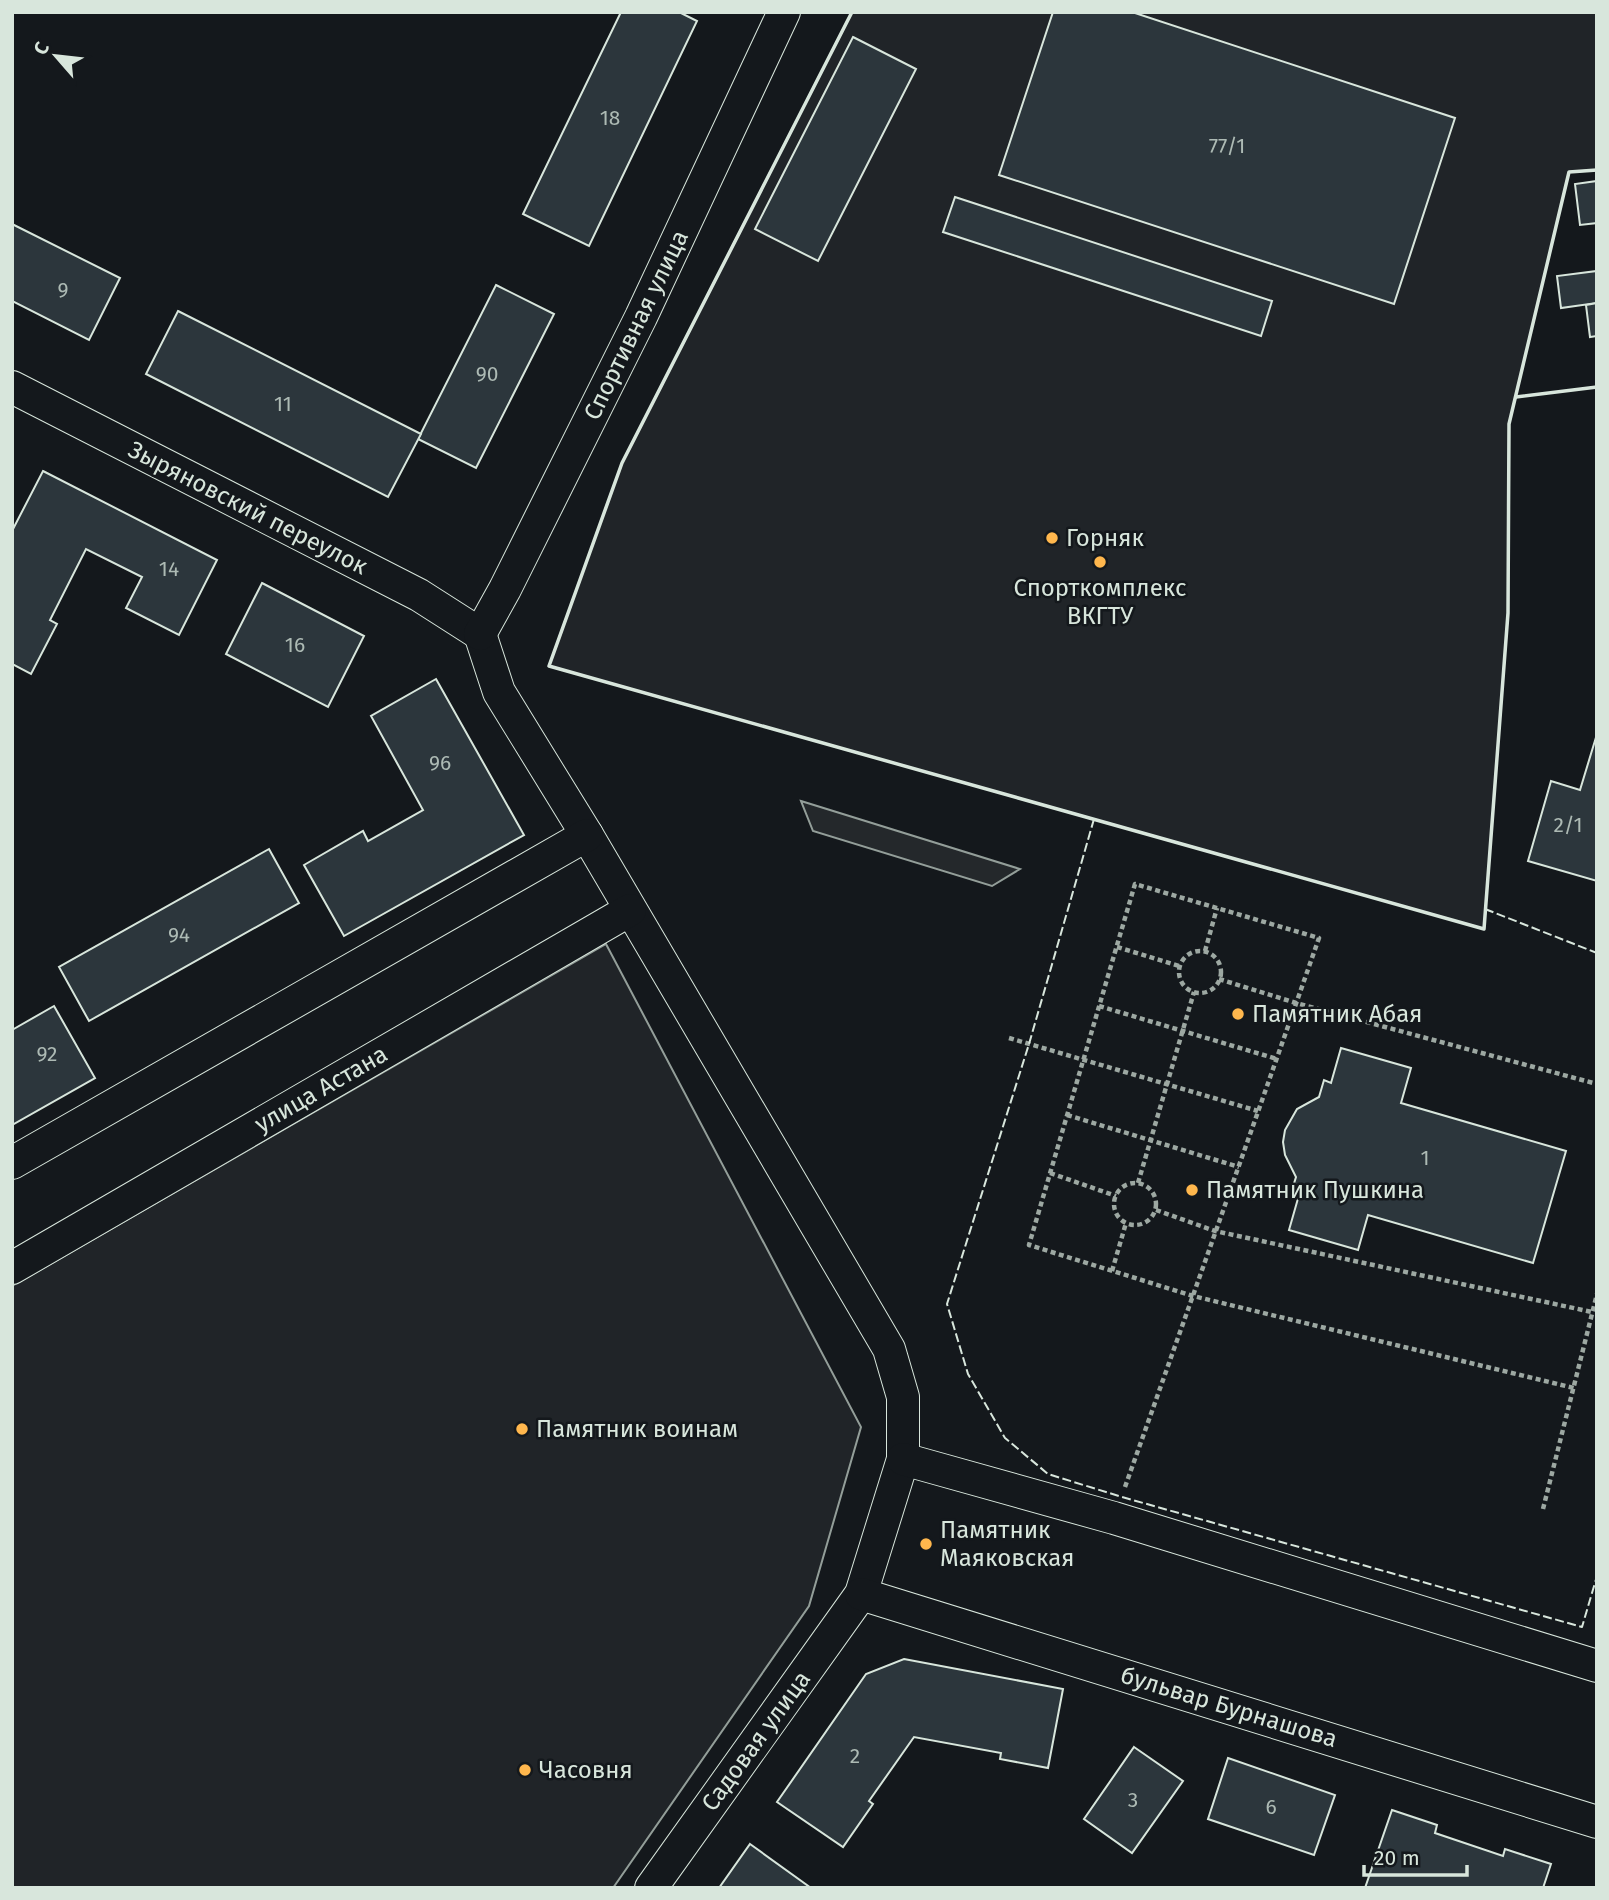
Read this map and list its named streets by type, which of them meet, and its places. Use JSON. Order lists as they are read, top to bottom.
{
  "streets": {
    "street": [
      "Спортивная улица",
      "Зыряновский переулок",
      "улица Астана",
      "бульвар Бурнашова",
      "Садовая улица"
    ]
  },
  "crossings": [
    ["Спортивная улица", "Зыряновский переулок"],
    ["Спортивная улица", "Садовая улица"],
    ["Зыряновский переулок", "Садовая улица"],
    ["улица Астана", "Садовая улица"],
    ["бульвар Бурнашова", "Садовая улица"]
  ],
  "places": [
    "Горняк",
    "Спорткомплекс ВКГТУ",
    "Памятник Абая",
    "Памятник Пушкина",
    "Памятник воинам",
    "Памятник Маяковская",
    "Часовня"
  ],
  "house_numbers": [
    "18",
    "77/1",
    "9",
    "90",
    "11",
    "14",
    "16",
    "96",
    "2/1",
    "94",
    "92",
    "1",
    "2",
    "3",
    "6"
  ],
  "scale_bar": "20 m",
  "north": "top left"
}
